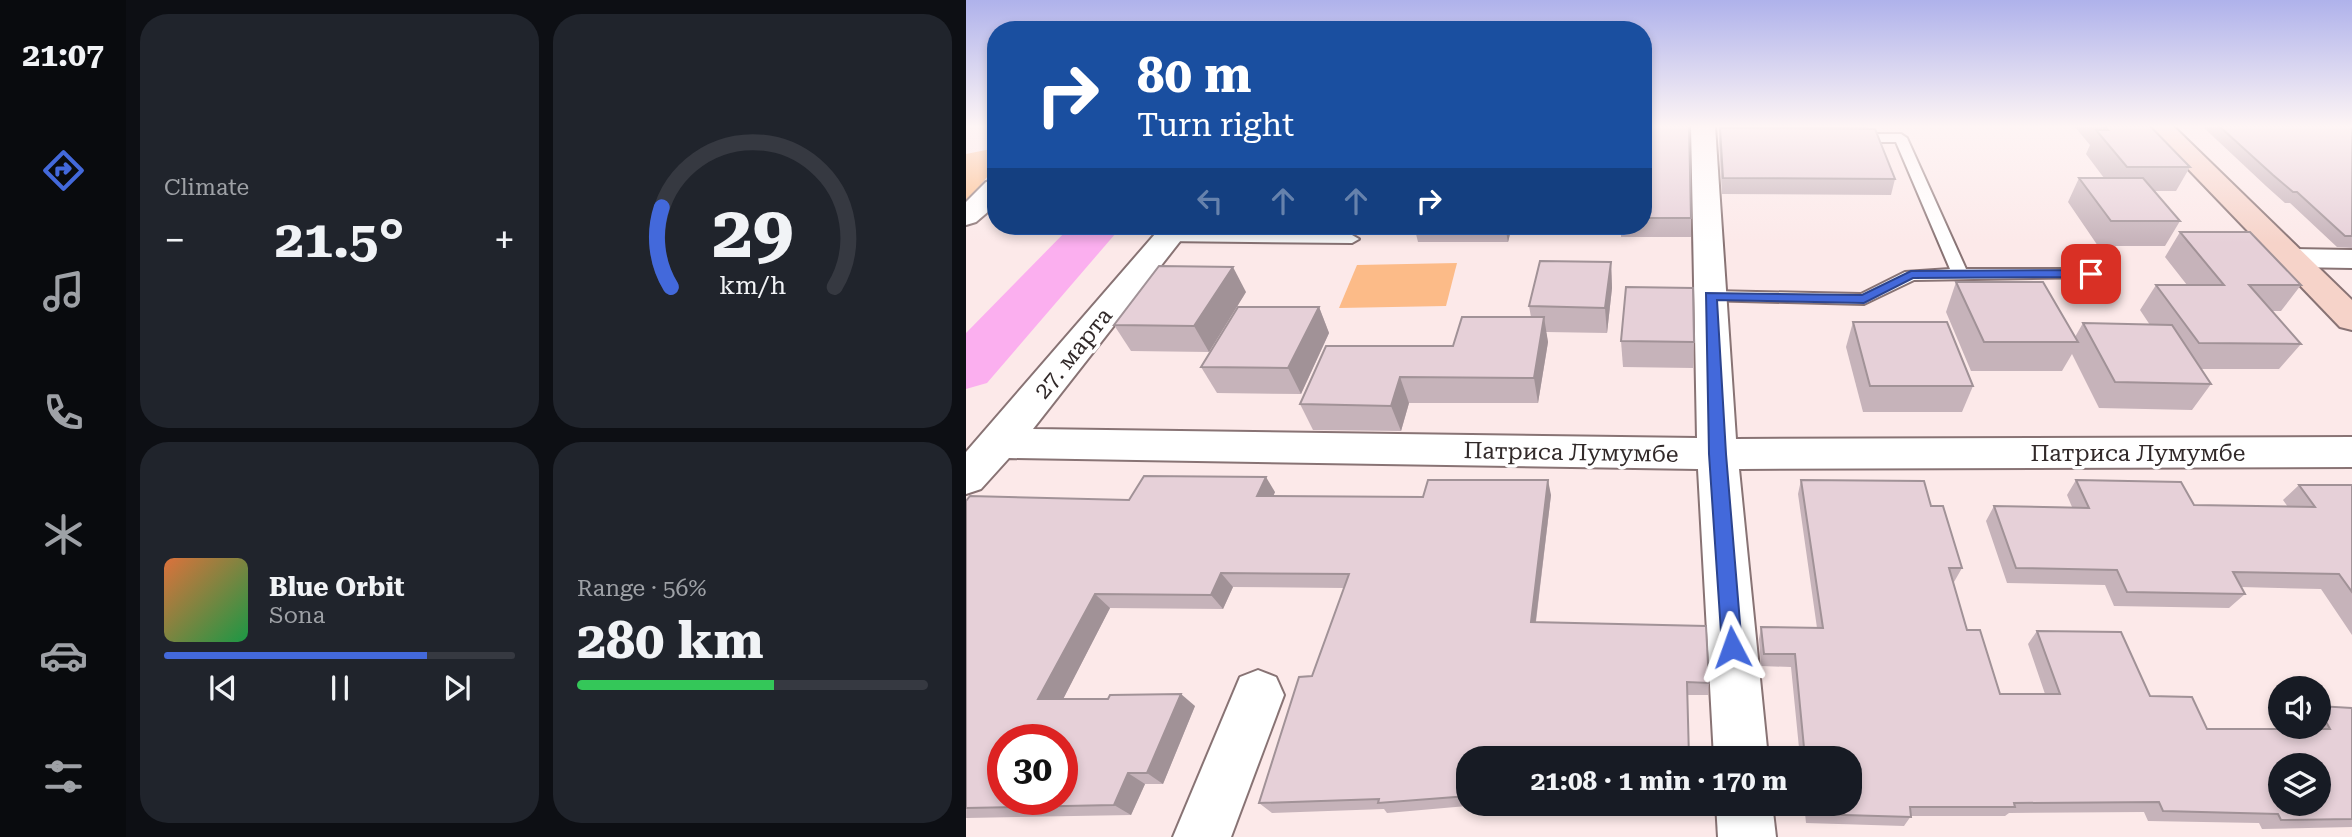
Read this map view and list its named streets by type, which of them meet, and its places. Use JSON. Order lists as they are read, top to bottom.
{
  "streets": {
    "street": ["27. марта", "Патриса Лумумбе"]
  },
  "crossings": [
    ["27. марта", "Патриса Лумумбе"]
  ],
  "page": {
    "tabs": "21:07",
    "tile": [
      "Climate",
      ["Range · 56%", "280 km"]
    ],
    "turn": ["80 m", "Turn right"],
    "heat": ["−", "21.5°", "+"],
    "song": ["Blue Orbit", "Sona"],
    "limit": "30",
    "trip": "21:08 · 1 min · 170 m",
    "gauge": ["29", "km/h"]
  }
}
